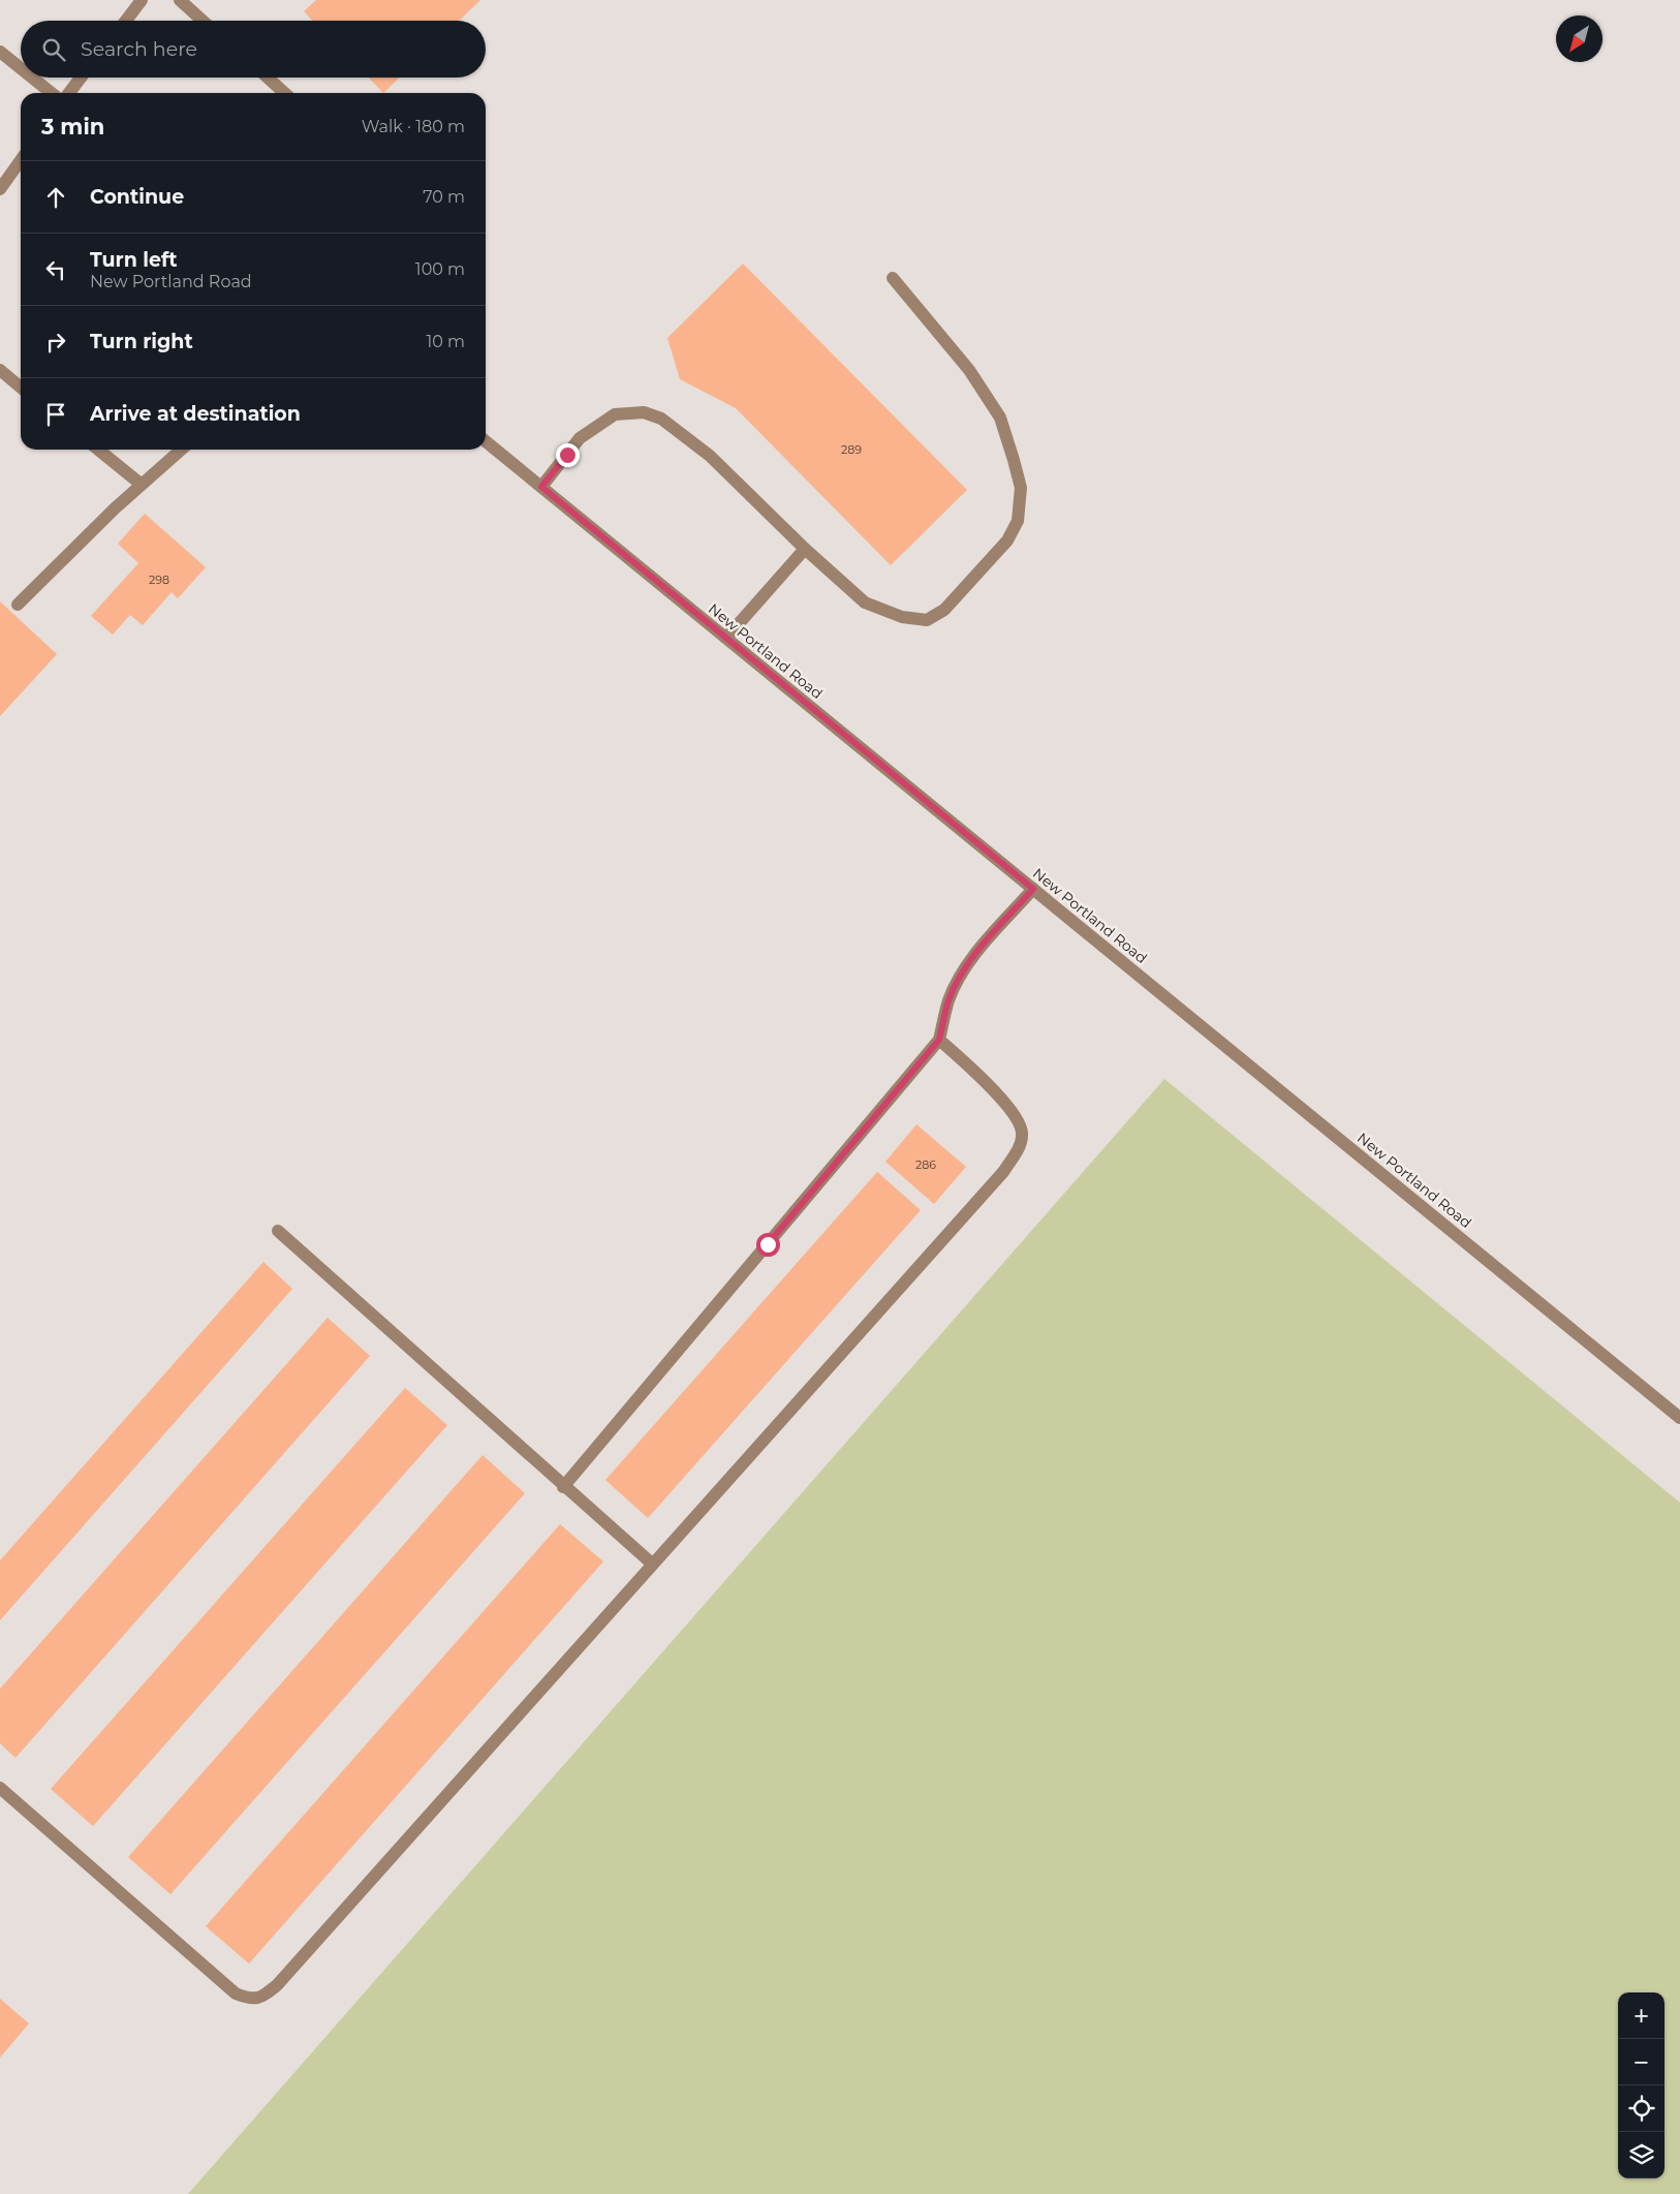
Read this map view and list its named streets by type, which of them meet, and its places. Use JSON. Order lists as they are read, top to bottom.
{
  "streets": {
    "street": ["New Portland Road"]
  },
  "house_numbers": ["289", "298", "286"],
  "north": "bottom left",
  "page": {
    "search": "Search here",
    "heading": ["3 min", "Walk · 180 m"],
    "list": [
      ["Continue", "70 m"],
      ["Turn left", "New Portland Road", "100 m"],
      ["Turn right", "10 m"],
      "Arrive at destination"
    ],
    "map_buttons": ["+", "−"]
  }
}
